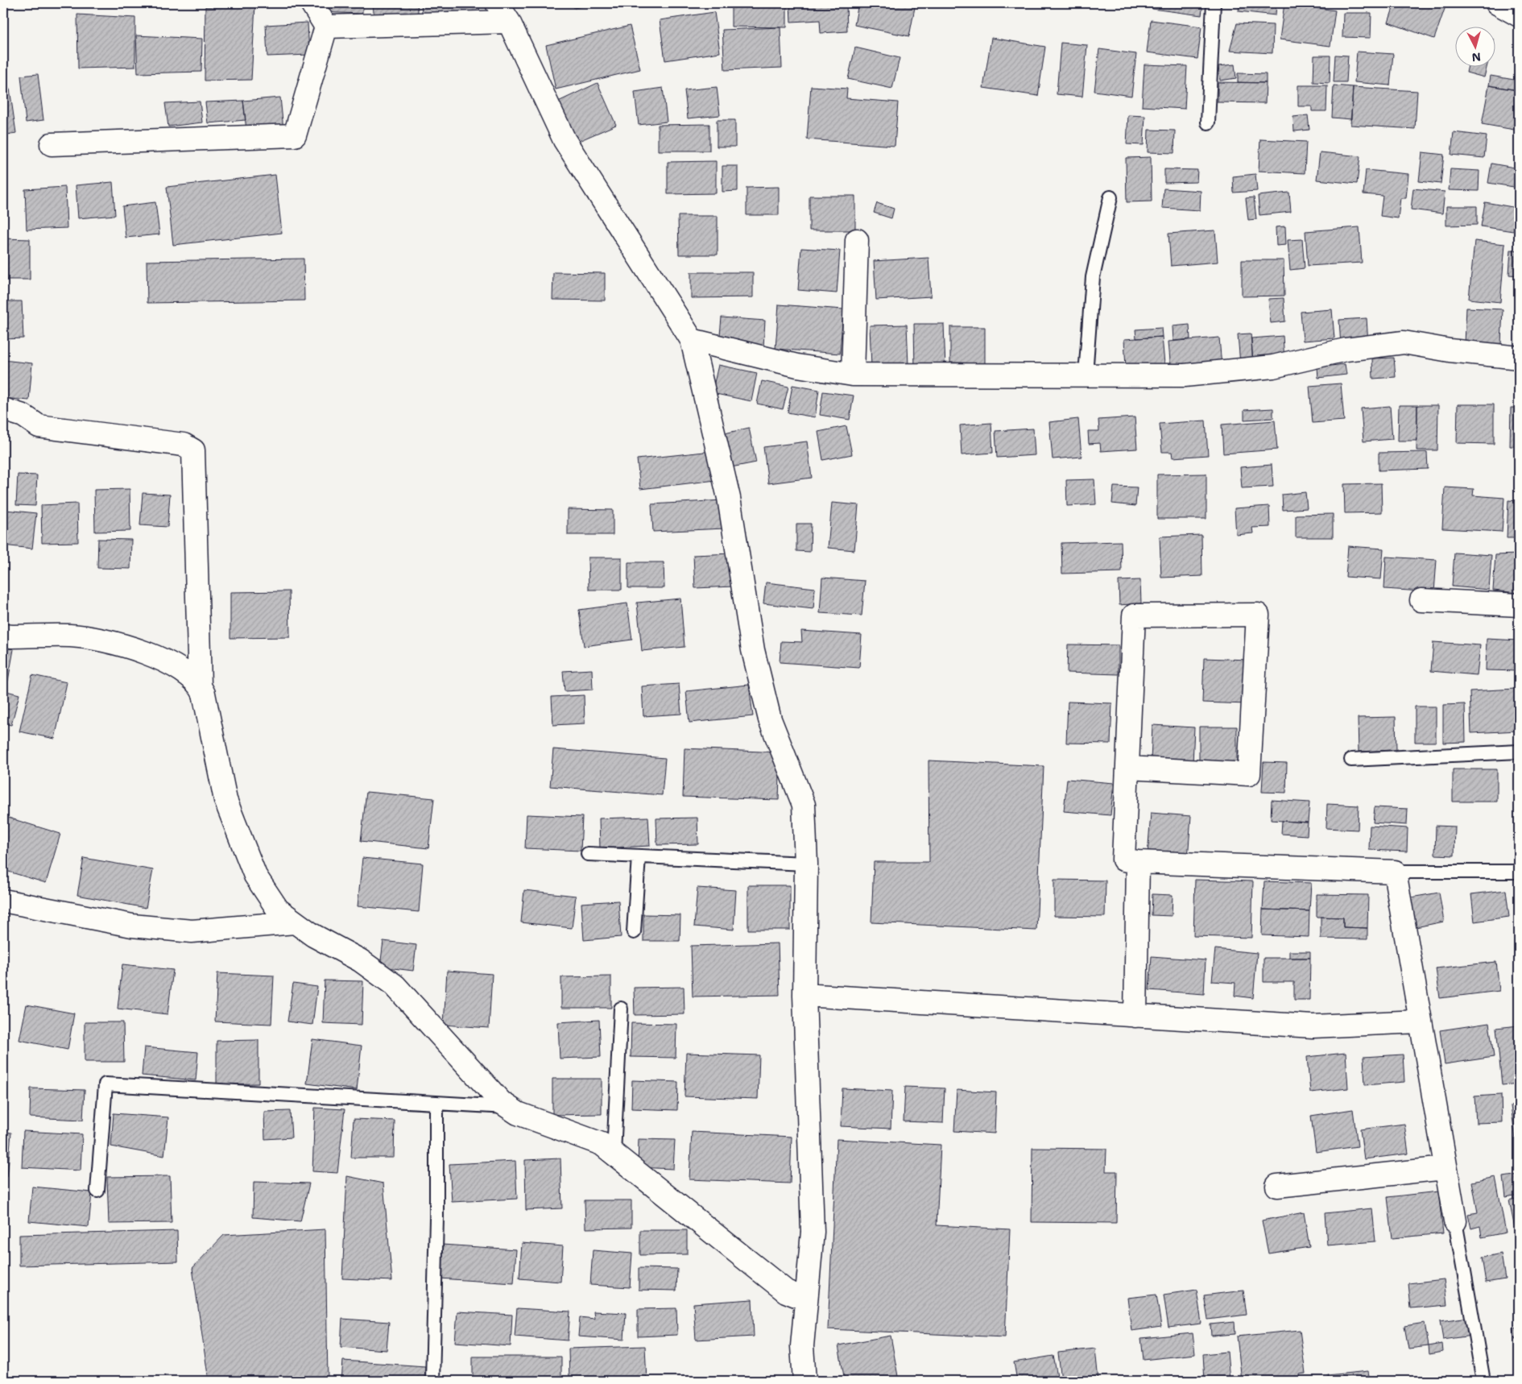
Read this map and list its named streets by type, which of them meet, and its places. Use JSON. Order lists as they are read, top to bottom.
{
  "north": "bottom"
}
